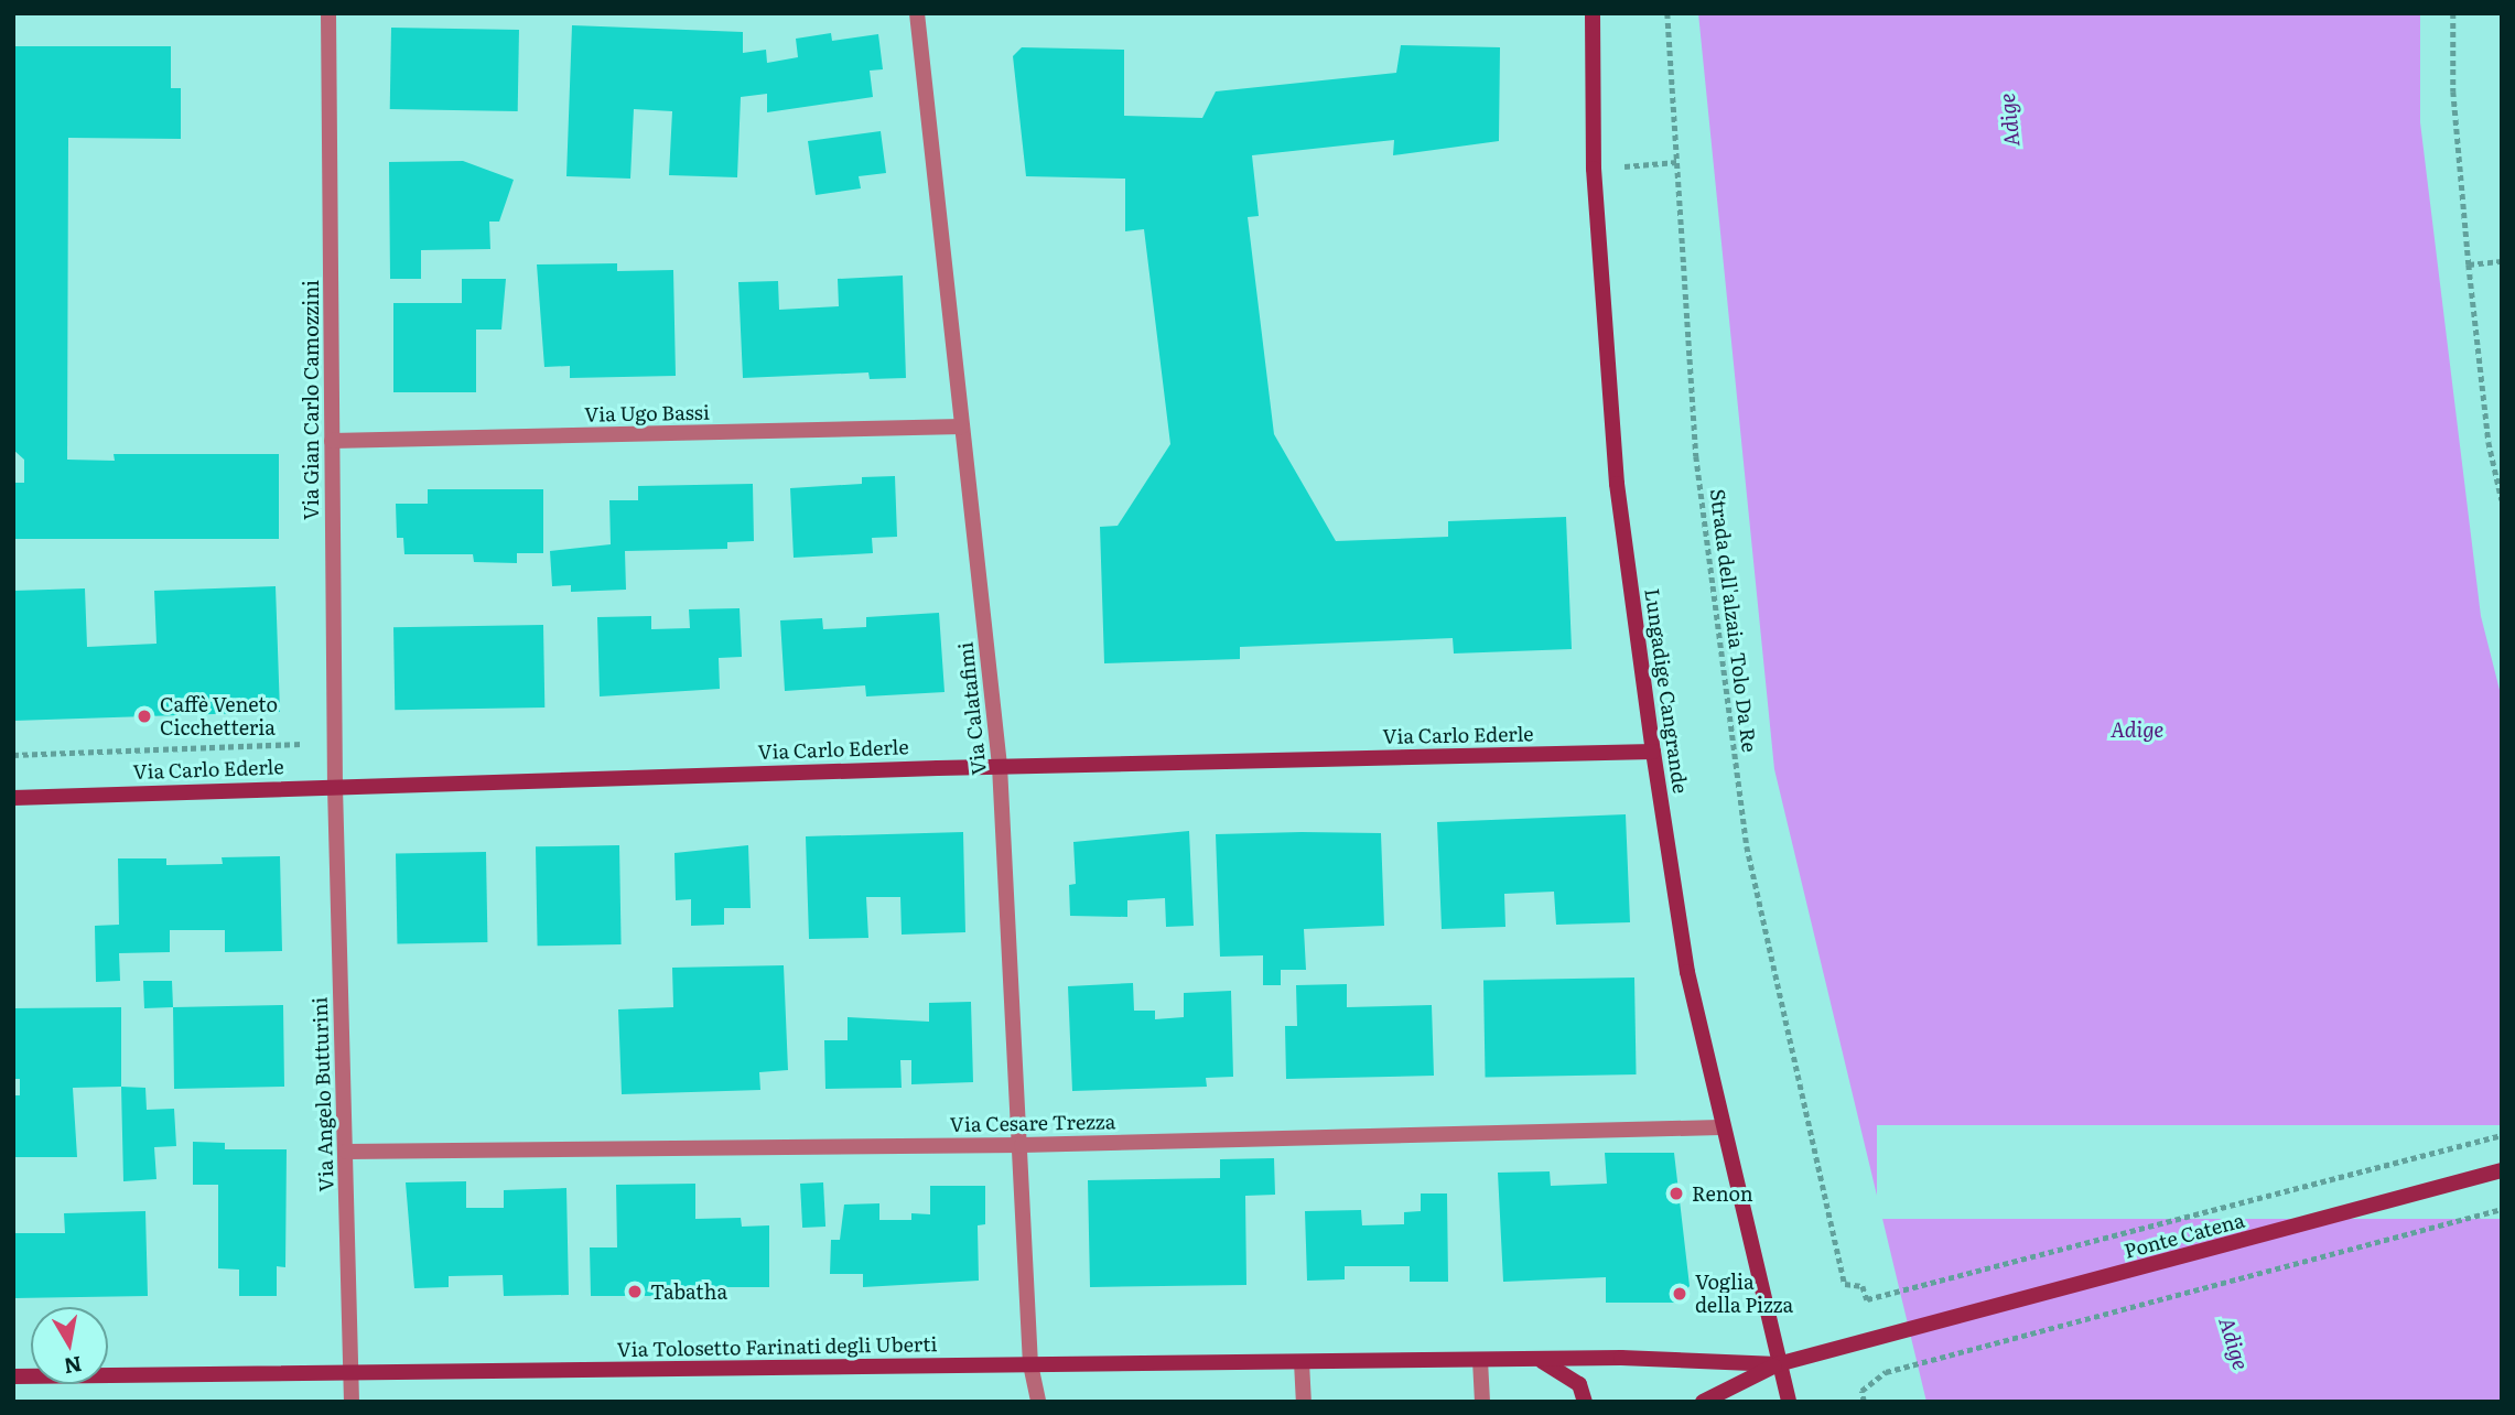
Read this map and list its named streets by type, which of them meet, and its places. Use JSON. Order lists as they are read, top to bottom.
{
  "streets": {
    "street": [
      "Via Gian Carlo Camozzini",
      "Via Ugo Bassi",
      "Lungadige Cangrande",
      "Via Calatafimi",
      "Via Carlo Ederle",
      "Via Angelo Butturini",
      "Via Cesare Trezza",
      "Ponte Catena",
      "Via Tolosetto Farinati degli Uberti"
    ],
    "path": ["Strada dell'alzaia Tolo Da Re"]
  },
  "crossings": [
    ["Via Gian Carlo Camozzini", "Via Ugo Bassi"],
    ["Via Gian Carlo Camozzini", "Via Carlo Ederle"],
    ["Via Gian Carlo Camozzini", "Via Angelo Butturini"],
    ["Via Ugo Bassi", "Via Calatafimi"],
    ["Lungadige Cangrande", "Via Carlo Ederle"],
    ["Lungadige Cangrande", "Via Cesare Trezza"],
    ["Lungadige Cangrande", "Via Tolosetto Farinati degli Uberti"],
    ["Via Calatafimi", "Via Carlo Ederle"],
    ["Via Calatafimi", "Via Cesare Trezza"],
    ["Via Calatafimi", "Via Tolosetto Farinati degli Uberti"],
    ["Via Carlo Ederle", "Via Angelo Butturini"],
    ["Via Angelo Butturini", "Via Cesare Trezza"],
    ["Via Angelo Butturini", "Via Tolosetto Farinati degli Uberti"],
    ["Ponte Catena", "Via Tolosetto Farinati degli Uberti"]
  ],
  "water": ["Adige"],
  "places": [
    "Caffè Veneto Cicchetteria",
    "Renon",
    "Tabatha",
    "Voglia della Pizza"
  ],
  "north": "bottom"
}
